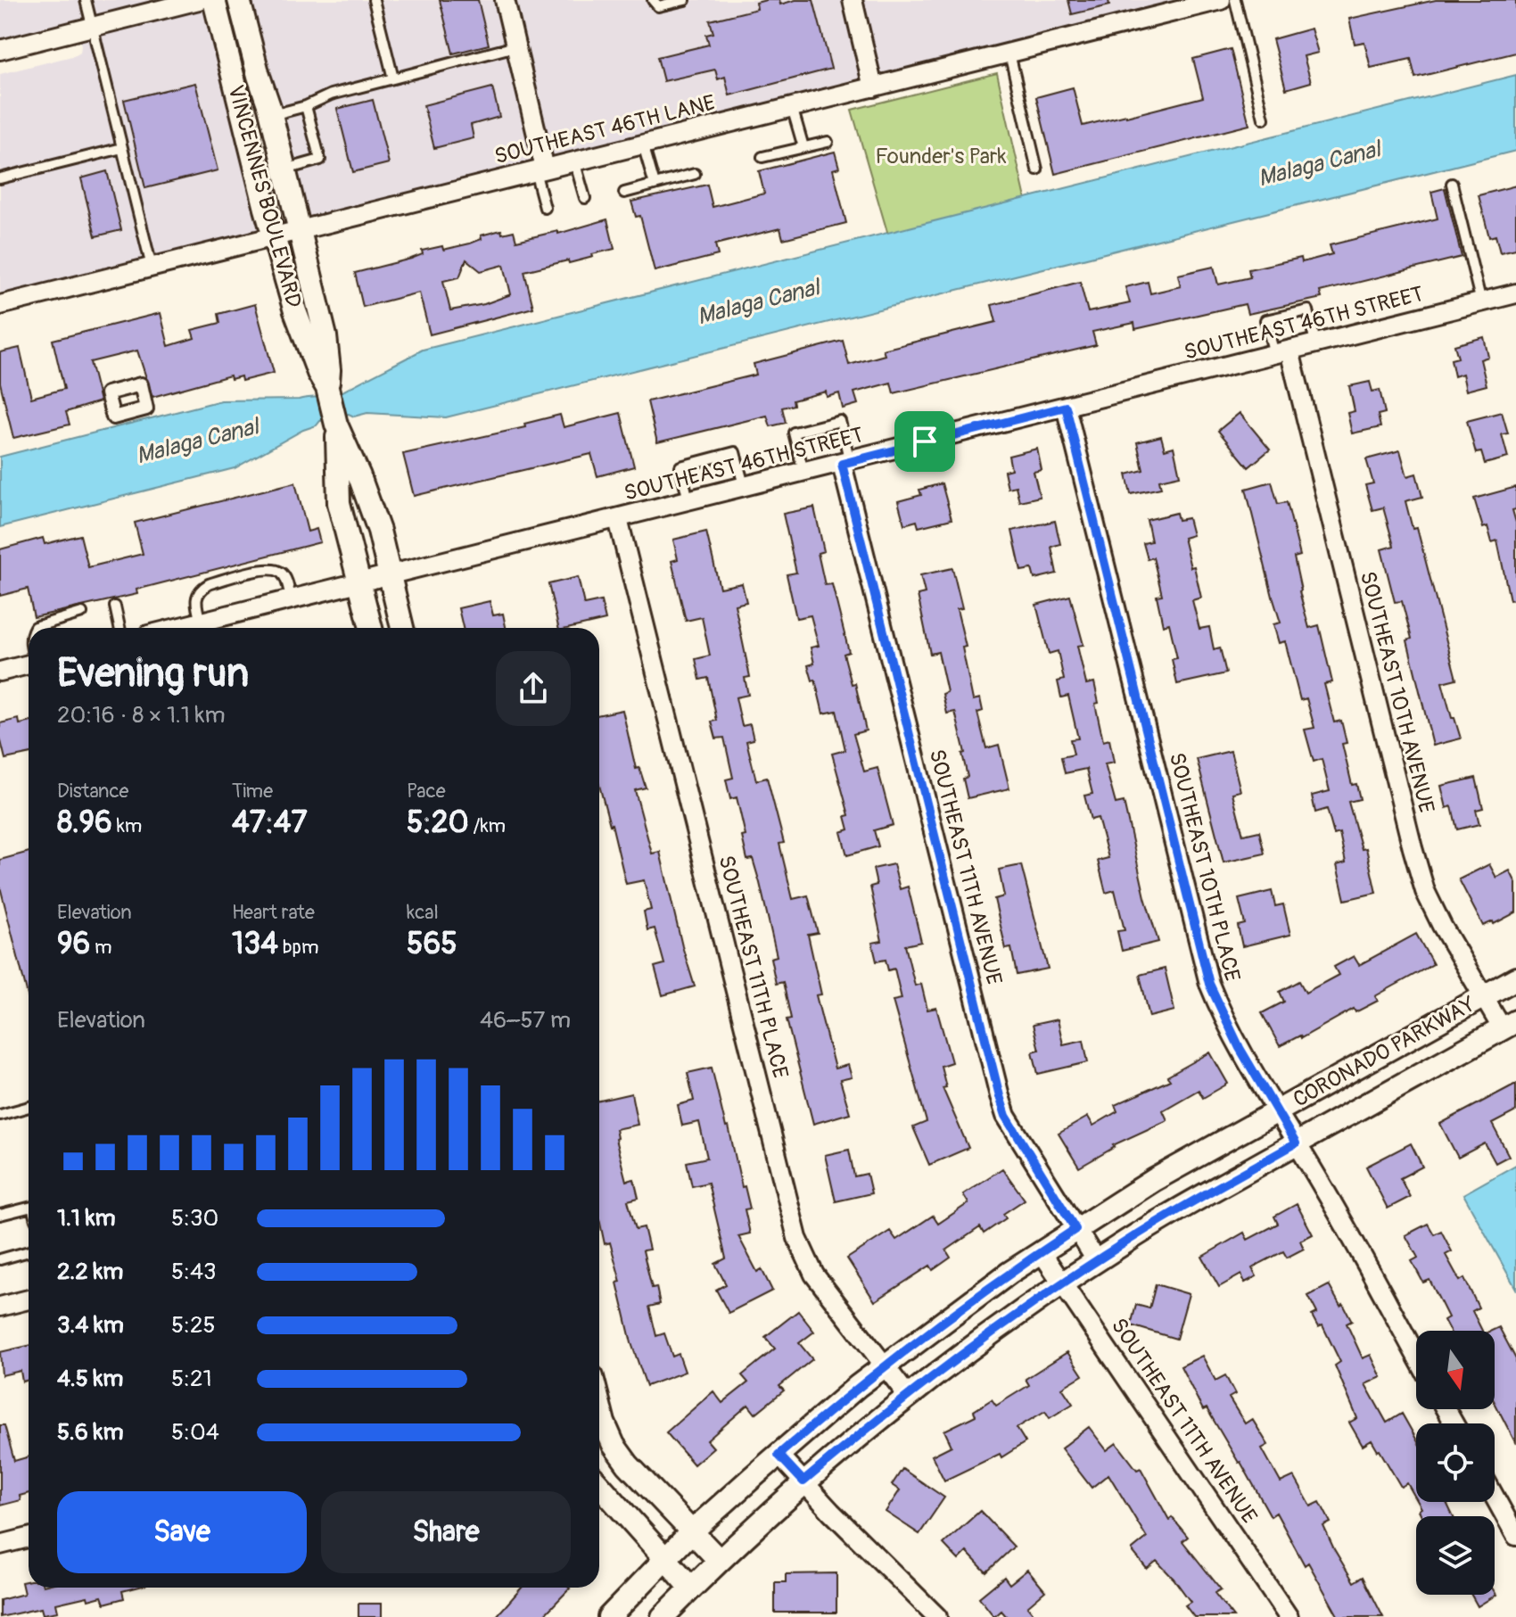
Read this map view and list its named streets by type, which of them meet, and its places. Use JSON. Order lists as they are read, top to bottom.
{
  "streets": {
    "street": [
      "SOUTHEAST 46TH LANE",
      "VINCENNES BOULEVARD",
      "SOUTHEAST 46TH STREET",
      "SOUTHEAST 10TH AVENUE",
      "SOUTHEAST 11TH AVENUE",
      "SOUTHEAST 10TH PLACE",
      "SOUTHEAST 11TH PLACE",
      "CORONADO PARKWAY"
    ]
  },
  "crossings": [
    ["SOUTHEAST 46TH LANE", "VINCENNES BOULEVARD"],
    ["VINCENNES BOULEVARD", "SOUTHEAST 46TH STREET"],
    ["SOUTHEAST 46TH STREET", "SOUTHEAST 10TH AVENUE"],
    ["SOUTHEAST 46TH STREET", "SOUTHEAST 11TH AVENUE"],
    ["SOUTHEAST 46TH STREET", "SOUTHEAST 10TH PLACE"],
    ["SOUTHEAST 46TH STREET", "SOUTHEAST 11TH PLACE"],
    ["SOUTHEAST 10TH AVENUE", "CORONADO PARKWAY"],
    ["SOUTHEAST 11TH AVENUE", "CORONADO PARKWAY"],
    ["SOUTHEAST 10TH PLACE", "CORONADO PARKWAY"],
    ["SOUTHEAST 11TH PLACE", "CORONADO PARKWAY"]
  ],
  "water": ["Malaga Canal"],
  "parks": ["Founder's Park"],
  "north": "bottom",
  "page": {
    "heading": ["Evening run", "20:16 · 8 × 1.1 km"],
    "stats": [
      ["Distance", "8.96 km"],
      ["Time", "47:47"],
      ["Pace", "5:20 /km"],
      ["Elevation", "96 m"],
      ["Heart rate", "134 bpm"],
      ["kcal", "565"]
    ],
    "chart": ["Elevation", "46–57 m"],
    "list": [
      {
        "name": "1.1 km",
        "note": "5:30"
      },
      {
        "name": "2.2 km",
        "note": "5:43"
      },
      {
        "name": "3.4 km",
        "note": "5:25"
      },
      {
        "name": "4.5 km",
        "note": "5:21"
      },
      {
        "name": "5.6 km",
        "note": "5:04"
      }
    ],
    "buttons": ["Save", "Share"]
  }
}
